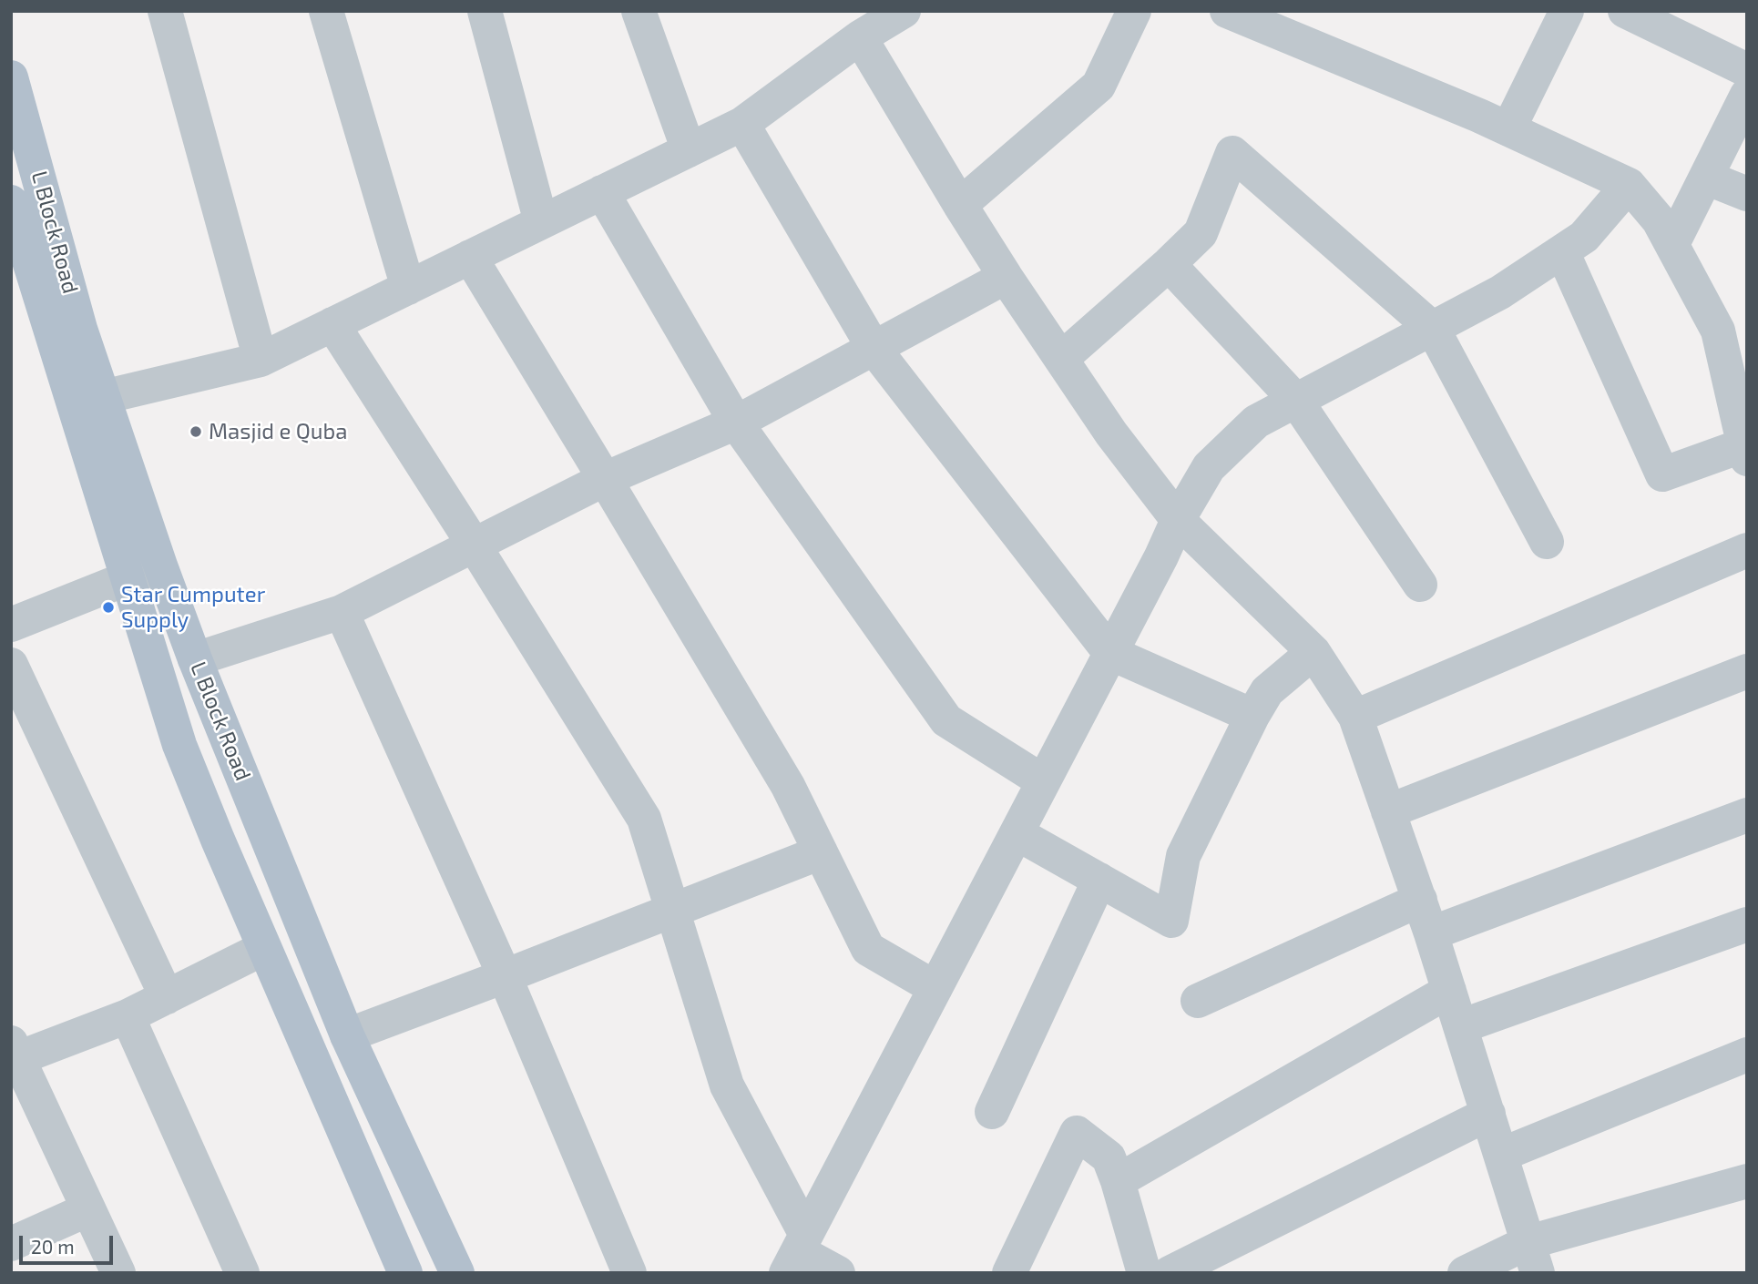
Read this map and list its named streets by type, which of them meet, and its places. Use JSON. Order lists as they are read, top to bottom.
{
  "streets": {
    "main road": ["L Block Road"]
  },
  "places": ["Masjid e Quba", "Star Cumputer Supply"],
  "scale_bar": "20 m"
}
